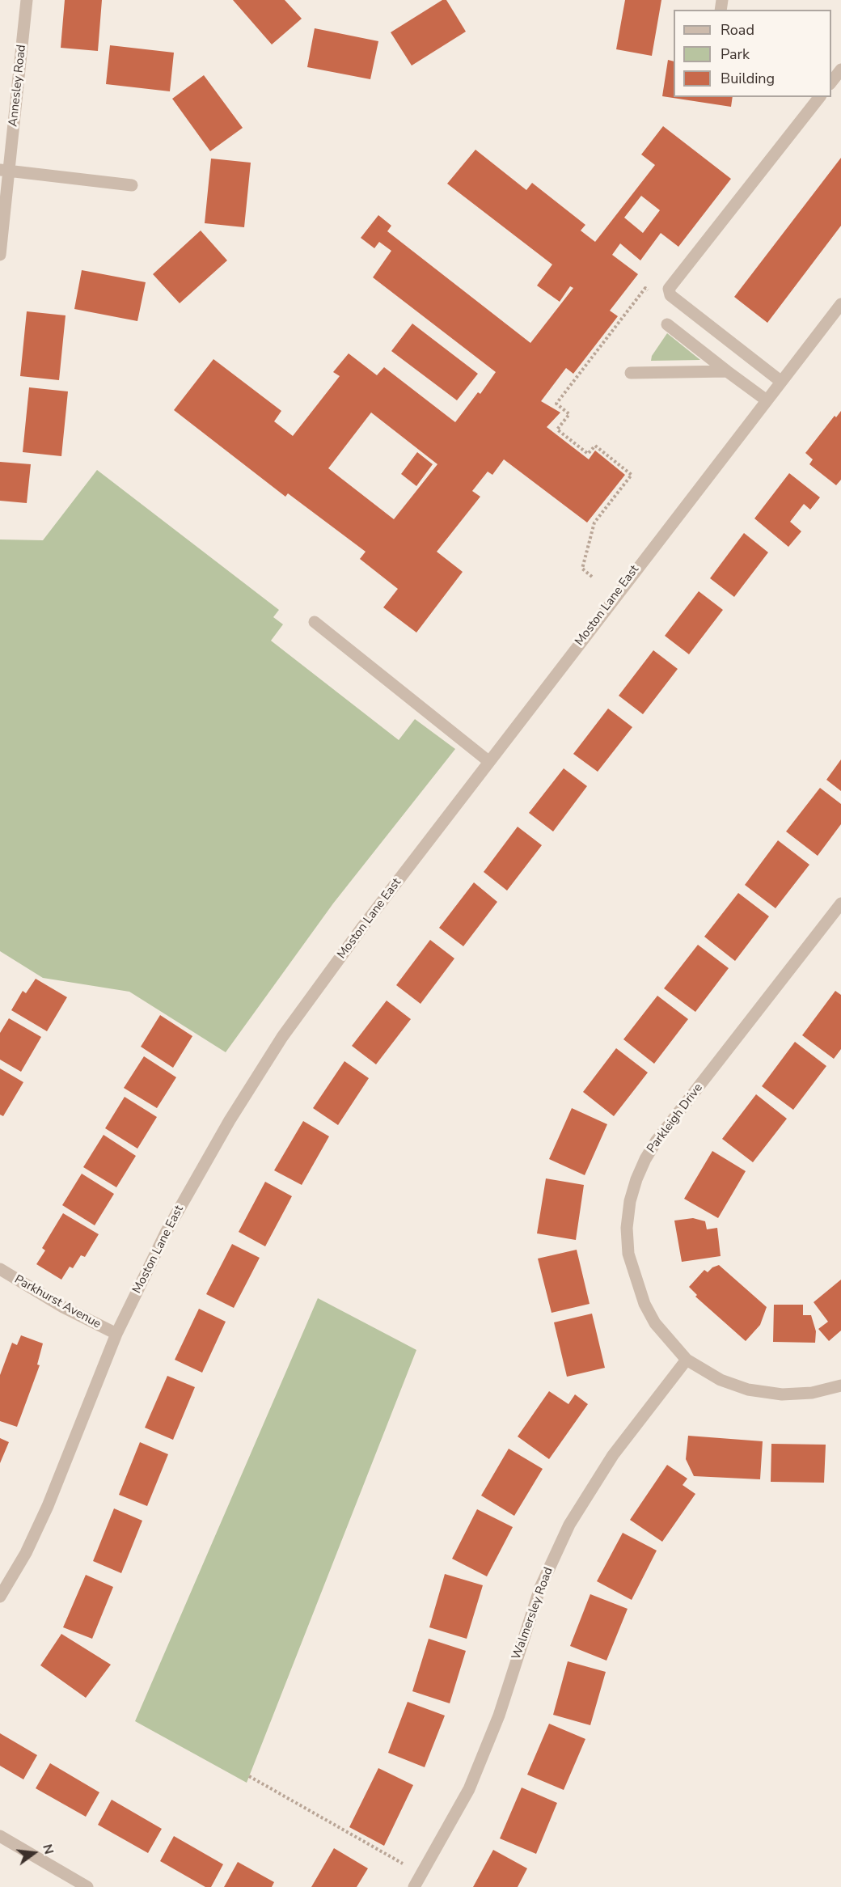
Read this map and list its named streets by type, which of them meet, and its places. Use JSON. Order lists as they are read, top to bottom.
{
  "streets": {
    "street": [
      "Annesley Road",
      "Moston Lane East",
      "Parkleigh Drive",
      "Parkhurst Avenue",
      "Walmersley Road"
    ]
  },
  "crossings": [
    ["Moston Lane East", "Parkhurst Avenue"],
    ["Parkleigh Drive", "Walmersley Road"]
  ],
  "legend": ["Road", "Park", "Building"],
  "north": "right"
}
